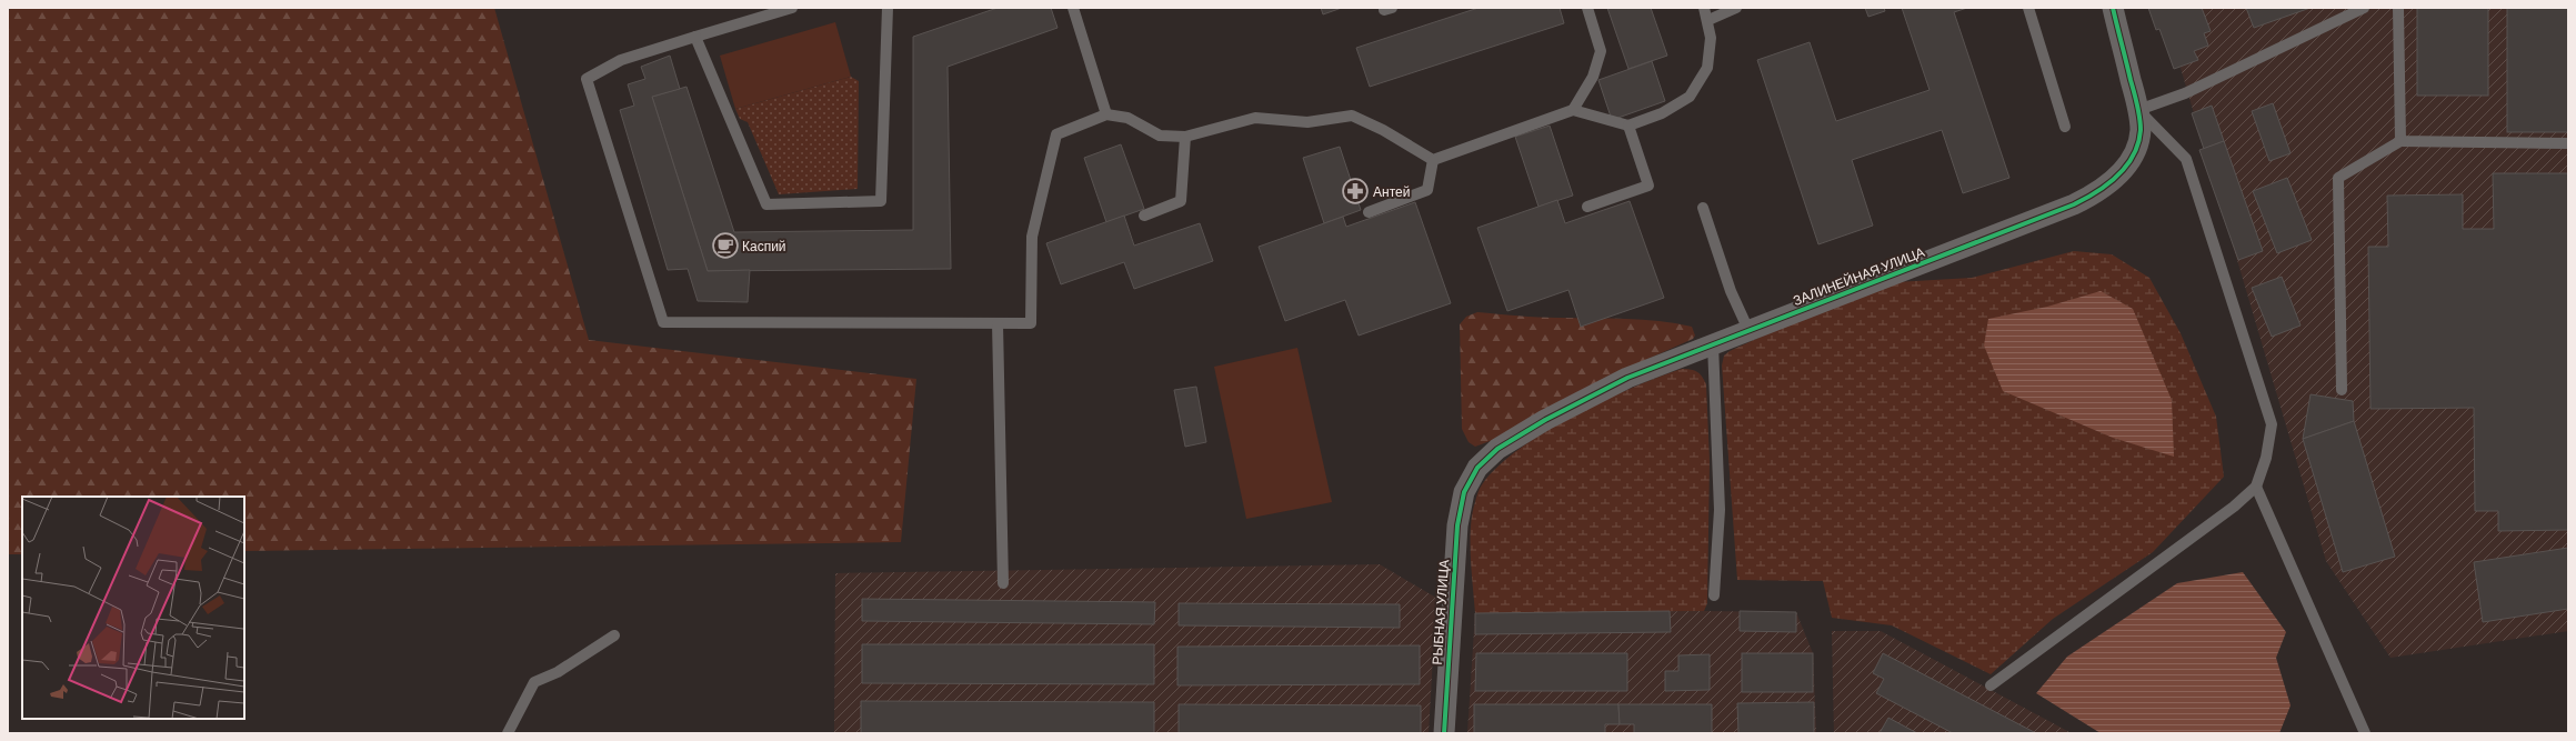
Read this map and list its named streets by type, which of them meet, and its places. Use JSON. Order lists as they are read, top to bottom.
{
  "streets": {
    "street": ["ЗАЛИНЕЙНАЯ УЛИЦА", "РЫБНАЯ УЛИЦА"]
  },
  "crossings": [
    ["ЗАЛИНЕЙНАЯ УЛИЦА", "РЫБНАЯ УЛИЦА"]
  ],
  "places": {
    "pharmacy": ["Антей"],
    "cafe": ["Каспий"]
  }
}
